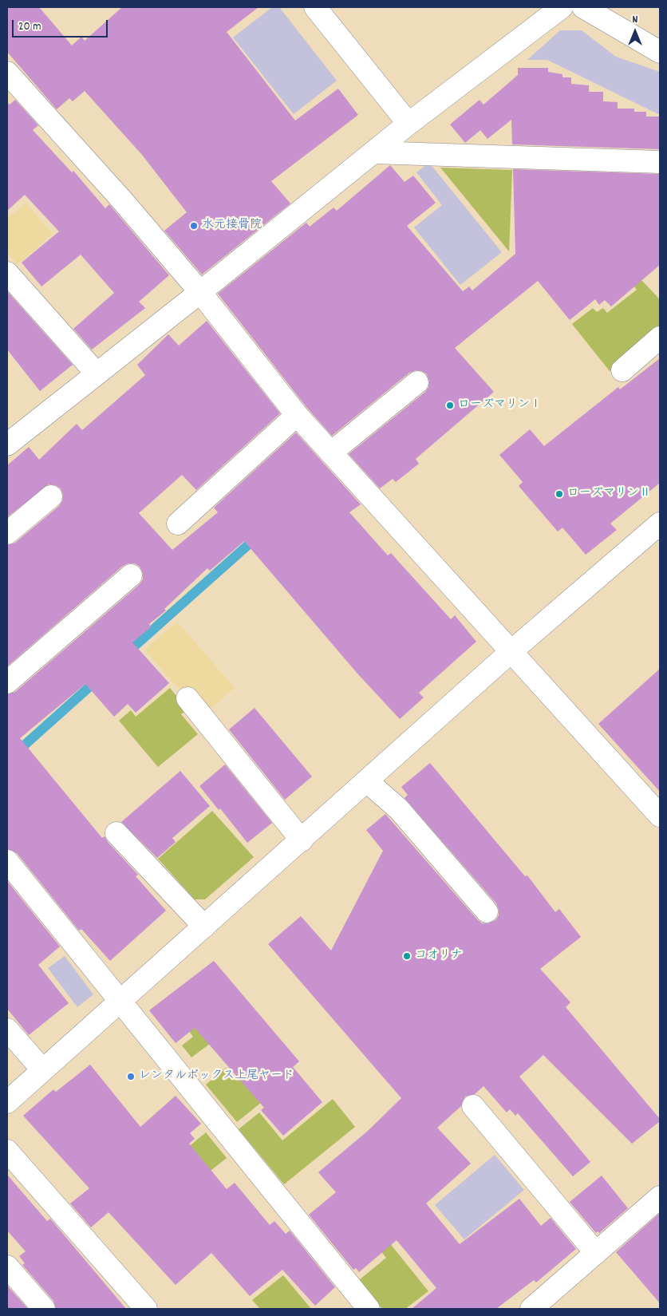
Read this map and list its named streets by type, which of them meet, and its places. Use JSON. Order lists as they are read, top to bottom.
{
  "places": [
    "水元接骨院",
    "ローズマリンⅠ",
    "ローズマリンⅡ",
    "コオリナ",
    "レンタルボックス上尾ヤード"
  ],
  "scale_bar": "20 m",
  "north": "top"
}
